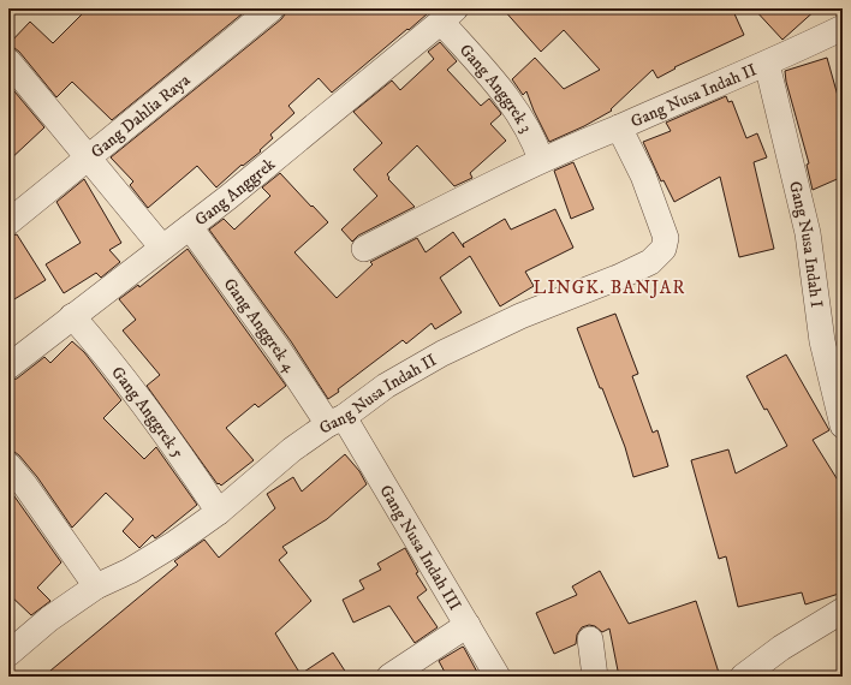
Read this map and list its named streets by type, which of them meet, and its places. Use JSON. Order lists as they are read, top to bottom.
{
  "streets": {
    "street": [
      "Gang Anggrek 3",
      "Gang Nusa Indah II",
      "Gang Dahlia Raya",
      "Gang Anggrek",
      "Gang Nusa Indah I",
      "Gang Anggrek 4",
      "Gang Anggrek 5",
      "Gang Nusa Indah III"
    ]
  },
  "crossings": [
    ["Gang Anggrek 3", "Gang Nusa Indah II"],
    ["Gang Anggrek 3", "Gang Anggrek"],
    ["Gang Nusa Indah II", "Gang Nusa Indah I"],
    ["Gang Nusa Indah II", "Gang Anggrek 4"],
    ["Gang Nusa Indah II", "Gang Anggrek 5"],
    ["Gang Nusa Indah II", "Gang Nusa Indah III"],
    ["Gang Anggrek", "Gang Anggrek 4"],
    ["Gang Anggrek", "Gang Anggrek 5"],
    ["Gang Anggrek 4", "Gang Nusa Indah III"]
  ],
  "districts": ["LINGK. BANJAR"]
}
